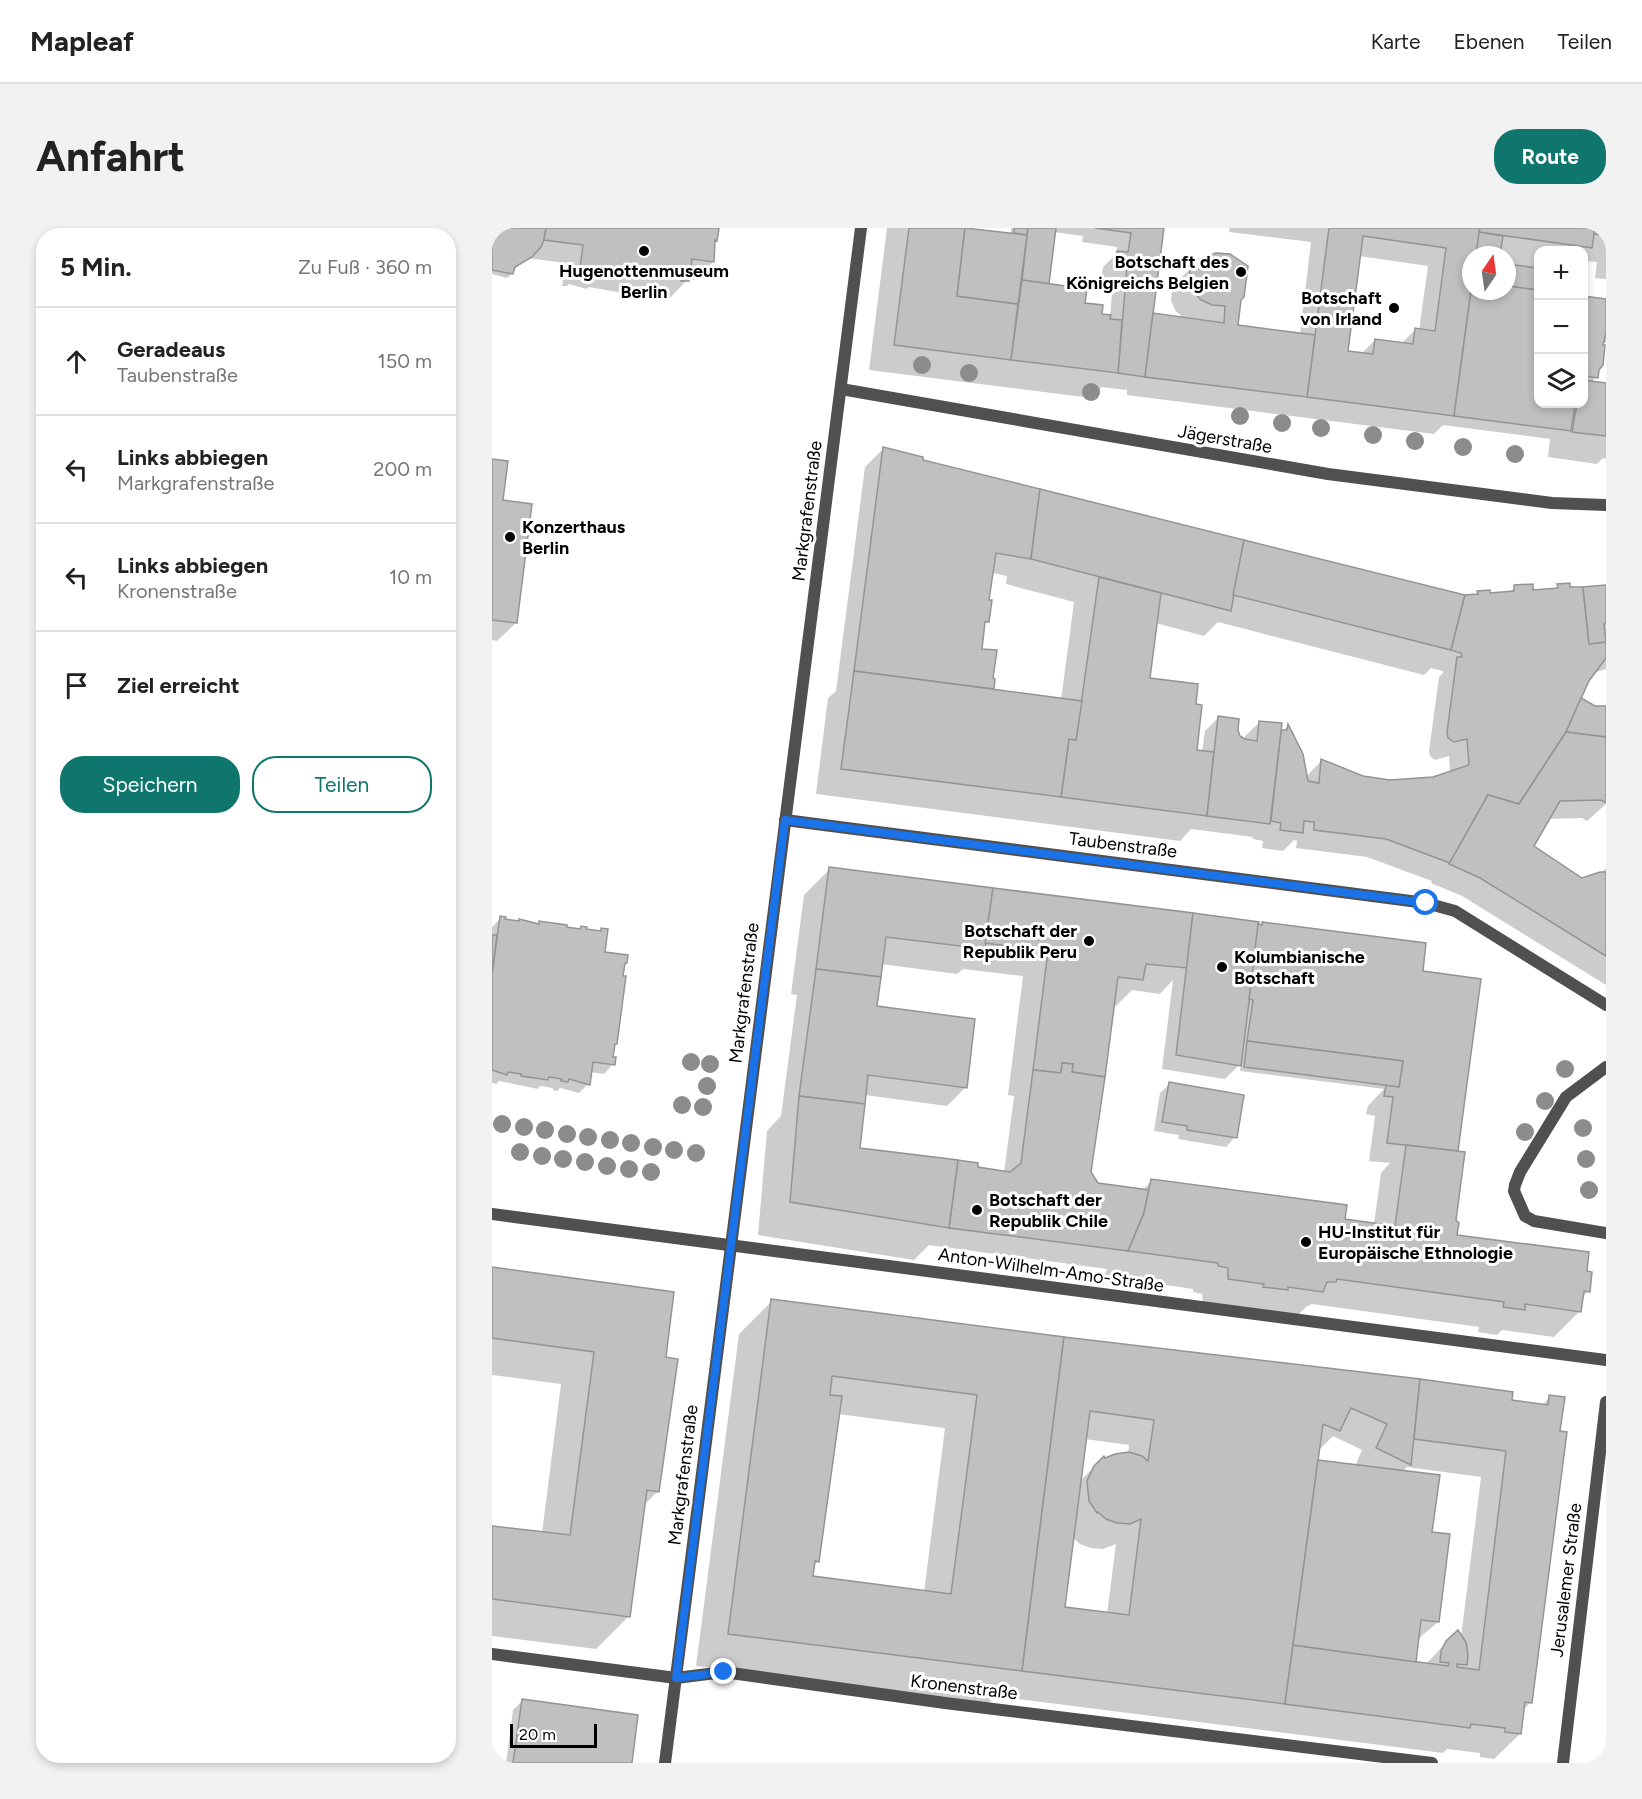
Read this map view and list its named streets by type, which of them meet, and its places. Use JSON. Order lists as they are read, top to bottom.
{
  "streets": {
    "street": [
      "Jägerstraße",
      "Markgrafenstraße",
      "Taubenstraße",
      "Anton-Wilhelm-Amo-Straße",
      "Jerusalemer Straße",
      "Kronenstraße"
    ]
  },
  "crossings": [
    ["Jägerstraße", "Markgrafenstraße"],
    ["Markgrafenstraße", "Taubenstraße"],
    ["Markgrafenstraße", "Anton-Wilhelm-Amo-Straße"],
    ["Markgrafenstraße", "Kronenstraße"]
  ],
  "places": [
    "Hugenottenmuseum Berlin",
    "Botschaft des Königreichs Belgien",
    "Botschaft von Irland",
    "Konzerthaus Berlin",
    "Botschaft der Republik Peru",
    "Kolumbianische Botschaft",
    "Botschaft der Republik Chile",
    "HU-Institut für Europäische Ethnologie"
  ],
  "scale_bar": "20 m",
  "north": "top",
  "page": {
    "header": "Mapleaf",
    "nav": ["Karte", "Ebenen", "Teilen"],
    "buttons": [
      "Route",
      ["Speichern", "Teilen"]
    ],
    "title": "Anfahrt",
    "heading": ["5 Min.", "Zu Fuß · 360 m"],
    "map_buttons": ["+", "−"],
    "list": [
      ["Geradeaus", "Taubenstraße", "150 m"],
      ["Links abbiegen", "Markgrafenstraße", "200 m"],
      ["Links abbiegen", "Kronenstraße", "10 m"],
      "Ziel erreicht"
    ],
    "scale": "20 m"
  }
}
